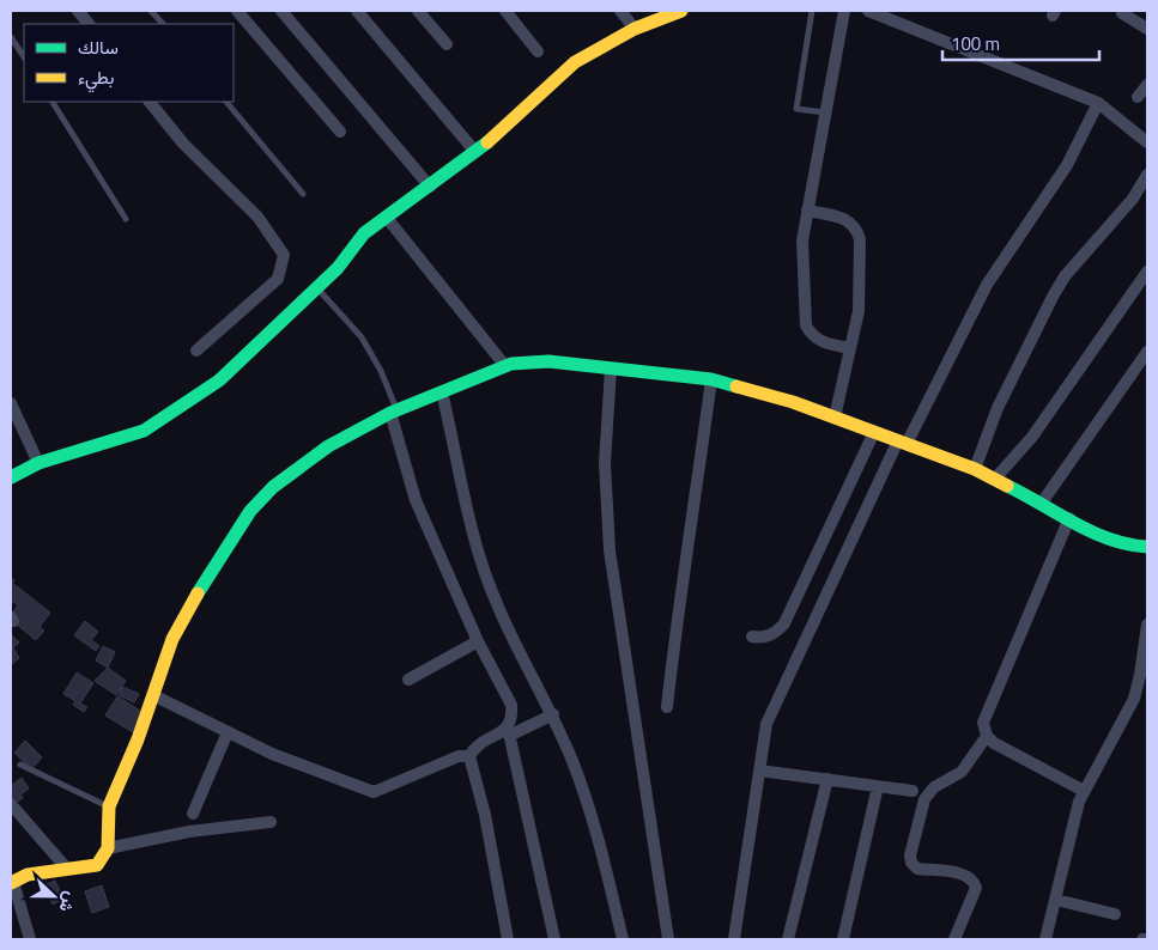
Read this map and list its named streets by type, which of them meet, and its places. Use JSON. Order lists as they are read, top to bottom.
{
  "legend": ["سالك", "بطيء"],
  "scale_bar": "100 m",
  "north": "right"
}
